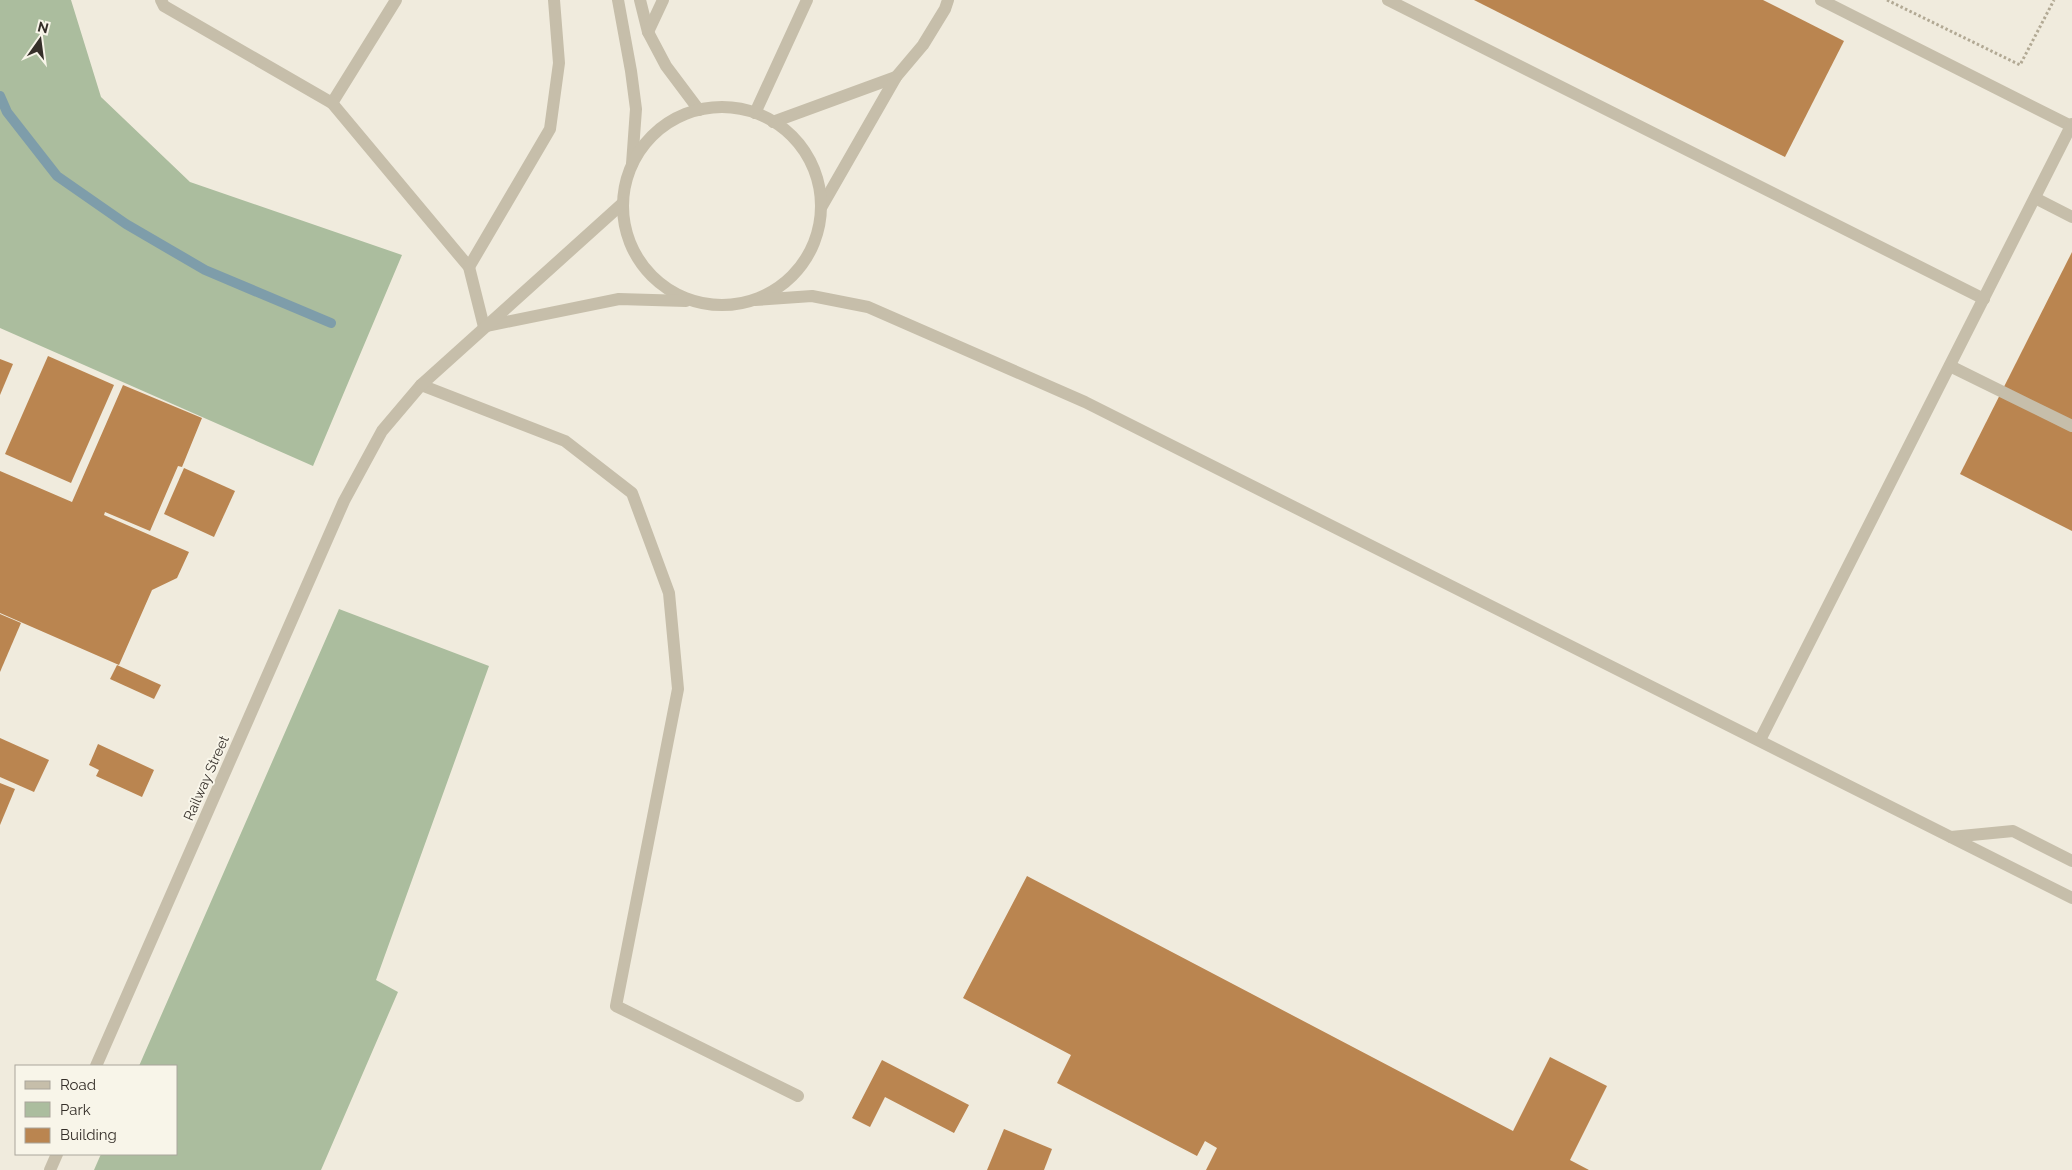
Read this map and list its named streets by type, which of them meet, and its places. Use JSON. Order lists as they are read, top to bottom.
{
  "streets": {
    "street": ["Railway Street"]
  },
  "legend": ["Road", "Park", "Building"],
  "north": "top"
}
